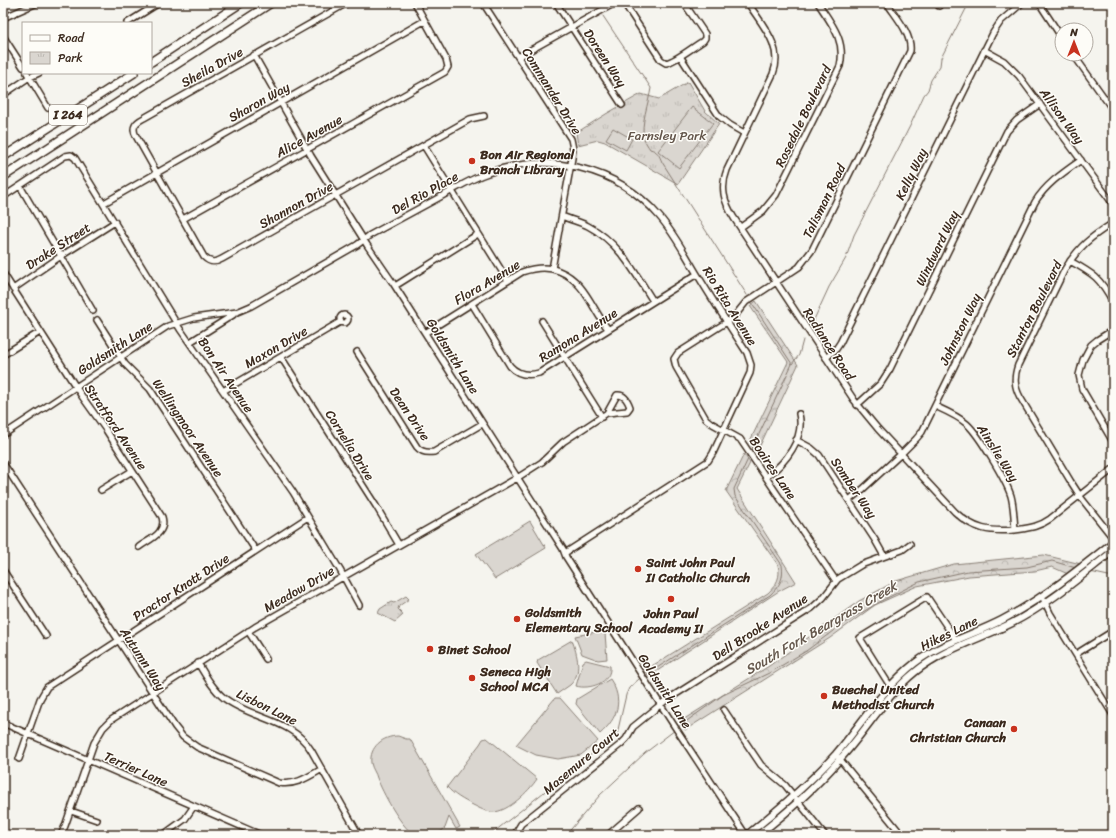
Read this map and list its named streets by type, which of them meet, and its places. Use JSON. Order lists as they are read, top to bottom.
{
  "streets": {
    "highway": ["I 264"],
    "main road": ["Hikes Lane"],
    "street": [
      "Doreen Way",
      "Sheila Drive",
      "Commander Drive",
      "Sharon Way",
      "Rosedale Boulevard",
      "Allison Way",
      "Alice Avenue",
      "Kelly Way",
      "Del Rio Place",
      "Talisman Road",
      "Shannon Drive",
      "Drake Street",
      "Windward Way",
      "Flora Avenue",
      "Rio Rita Avenue",
      "Stanton Boulevard",
      "Johnston Way",
      "Ramona Avenue",
      "Radiance Road",
      "Maxon Drive",
      "Goldsmith Lane",
      "Bon Air Avenue",
      "Dean Drive",
      "Stratford Avenue",
      "Wellingmoor Avenue",
      "Cornelia Drive",
      "Ainslie Way",
      "Boaires Lane",
      "Somber Way",
      "Proctor Knott Drive",
      "Meadow Drive",
      "Dell Brooke Avenue",
      "Autumn Way",
      "Lisbon Lane",
      "Masemure Court",
      "Terrier Lane"
    ]
  },
  "crossings": [
    ["Sheila Drive", "Sharon Way"],
    ["Sheila Drive", "Shannon Drive"],
    ["Commander Drive", "Del Rio Place"],
    ["Commander Drive", "Flora Avenue"],
    ["Commander Drive", "Rio Rita Avenue"],
    ["Commander Drive", "Ramona Avenue"],
    ["Sharon Way", "Alice Avenue"],
    ["Sharon Way", "Shannon Drive"],
    ["Sharon Way", "Bon Air Avenue"],
    ["Rosedale Boulevard", "Radiance Road"],
    ["Allison Way", "Kelly Way"],
    ["Allison Way", "Windward Way"],
    ["Allison Way", "Johnston Way"],
    ["Alice Avenue", "Shannon Drive"],
    ["Kelly Way", "Radiance Road"],
    ["Del Rio Place", "Rio Rita Avenue"],
    ["Del Rio Place", "Goldsmith Lane"],
    ["Talisman Road", "Rio Rita Avenue"],
    ["Talisman Road", "Radiance Road"],
    ["Talisman Road", "Boaires Lane"],
    ["Drake Street", "Bon Air Avenue"],
    ["Drake Street", "Stratford Avenue"],
    ["Windward Way", "Radiance Road"],
    ["Flora Avenue", "Ramona Avenue"],
    ["Flora Avenue", "Goldsmith Lane"],
    ["Rio Rita Avenue", "Ramona Avenue"],
    ["Rio Rita Avenue", "Goldsmith Lane"],
    ["Rio Rita Avenue", "Boaires Lane"],
    ["Stanton Boulevard", "Radiance Road"],
    ["Johnston Way", "Radiance Road"],
    ["Johnston Way", "Ainslie Way"],
    ["Johnston Way", "Somber Way"],
    ["Radiance Road", "Ainslie Way"],
    ["Maxon Drive", "Bon Air Avenue"],
    ["Maxon Drive", "Cornelia Drive"],
    ["Goldsmith Lane", "Bon Air Avenue"],
    ["Goldsmith Lane", "Dean Drive"],
    ["Goldsmith Lane", "Stratford Avenue"],
    ["Goldsmith Lane", "Wellingmoor Avenue"],
    ["Goldsmith Lane", "Meadow Drive"],
    ["Goldsmith Lane", "Dell Brooke Avenue"],
    ["Goldsmith Lane", "Hikes Lane"],
    ["Goldsmith Lane", "Masemure Court"],
    ["Bon Air Avenue", "Proctor Knott Drive"],
    ["Bon Air Avenue", "Meadow Drive"],
    ["Wellingmoor Avenue", "Proctor Knott Drive"],
    ["Cornelia Drive", "Meadow Drive"],
    ["Boaires Lane", "Dell Brooke Avenue"],
    ["Somber Way", "Dell Brooke Avenue"],
    ["Proctor Knott Drive", "Autumn Way"],
    ["Proctor Knott Drive", "Terrier Lane"],
    ["Meadow Drive", "Autumn Way"],
    ["Meadow Drive", "Lisbon Lane"],
    ["Meadow Drive", "Terrier Lane"],
    ["Dell Brooke Avenue", "Masemure Court"],
    ["Autumn Way", "Lisbon Lane"]
  ],
  "water": ["South Fork Beargrass Creek"],
  "parks": ["Farnsley Park"],
  "places": [
    "Bon Air Regional Branch Library",
    "Saint John Paul II Catholic Church",
    "John Paul Academy II",
    "Goldsmith Elementary School",
    "Binet School",
    "Seneca High School MCA",
    "Buechel United Methodist Church",
    "Canaan Christian Church"
  ],
  "legend": ["Road", "Park"],
  "north": "top"
}
